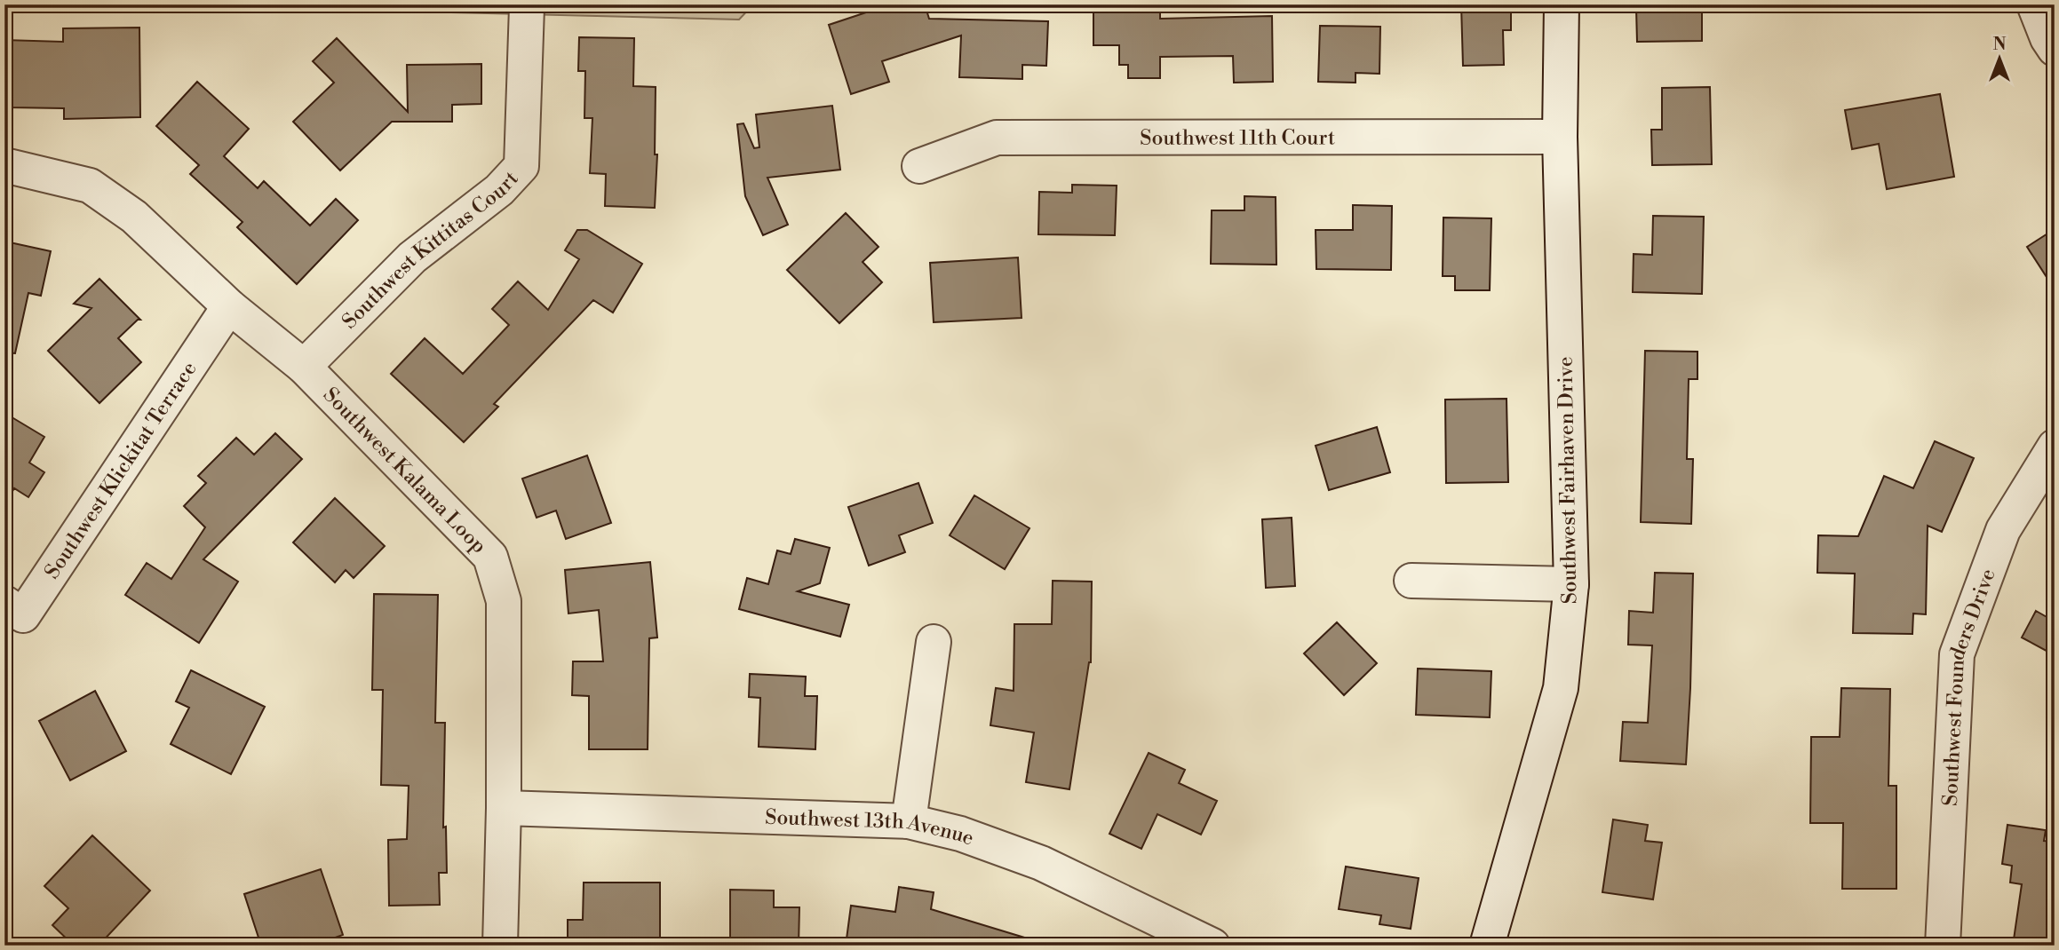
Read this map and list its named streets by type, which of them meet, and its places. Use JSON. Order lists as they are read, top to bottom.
{
  "streets": {
    "street": [
      "Southwest 11th Court",
      "Southwest Kittitas Court",
      "Southwest Kalama Loop",
      "Southwest Klickitat Terrace",
      "Southwest Fairhaven Drive",
      "Southwest Founders Drive",
      "Southwest 13th Avenue"
    ]
  },
  "crossings": [
    ["Southwest 11th Court", "Southwest Fairhaven Drive"],
    ["Southwest Kittitas Court", "Southwest Kalama Loop"],
    ["Southwest Kalama Loop", "Southwest Klickitat Terrace"],
    ["Southwest Kalama Loop", "Southwest 13th Avenue"]
  ],
  "north": "top"
}
